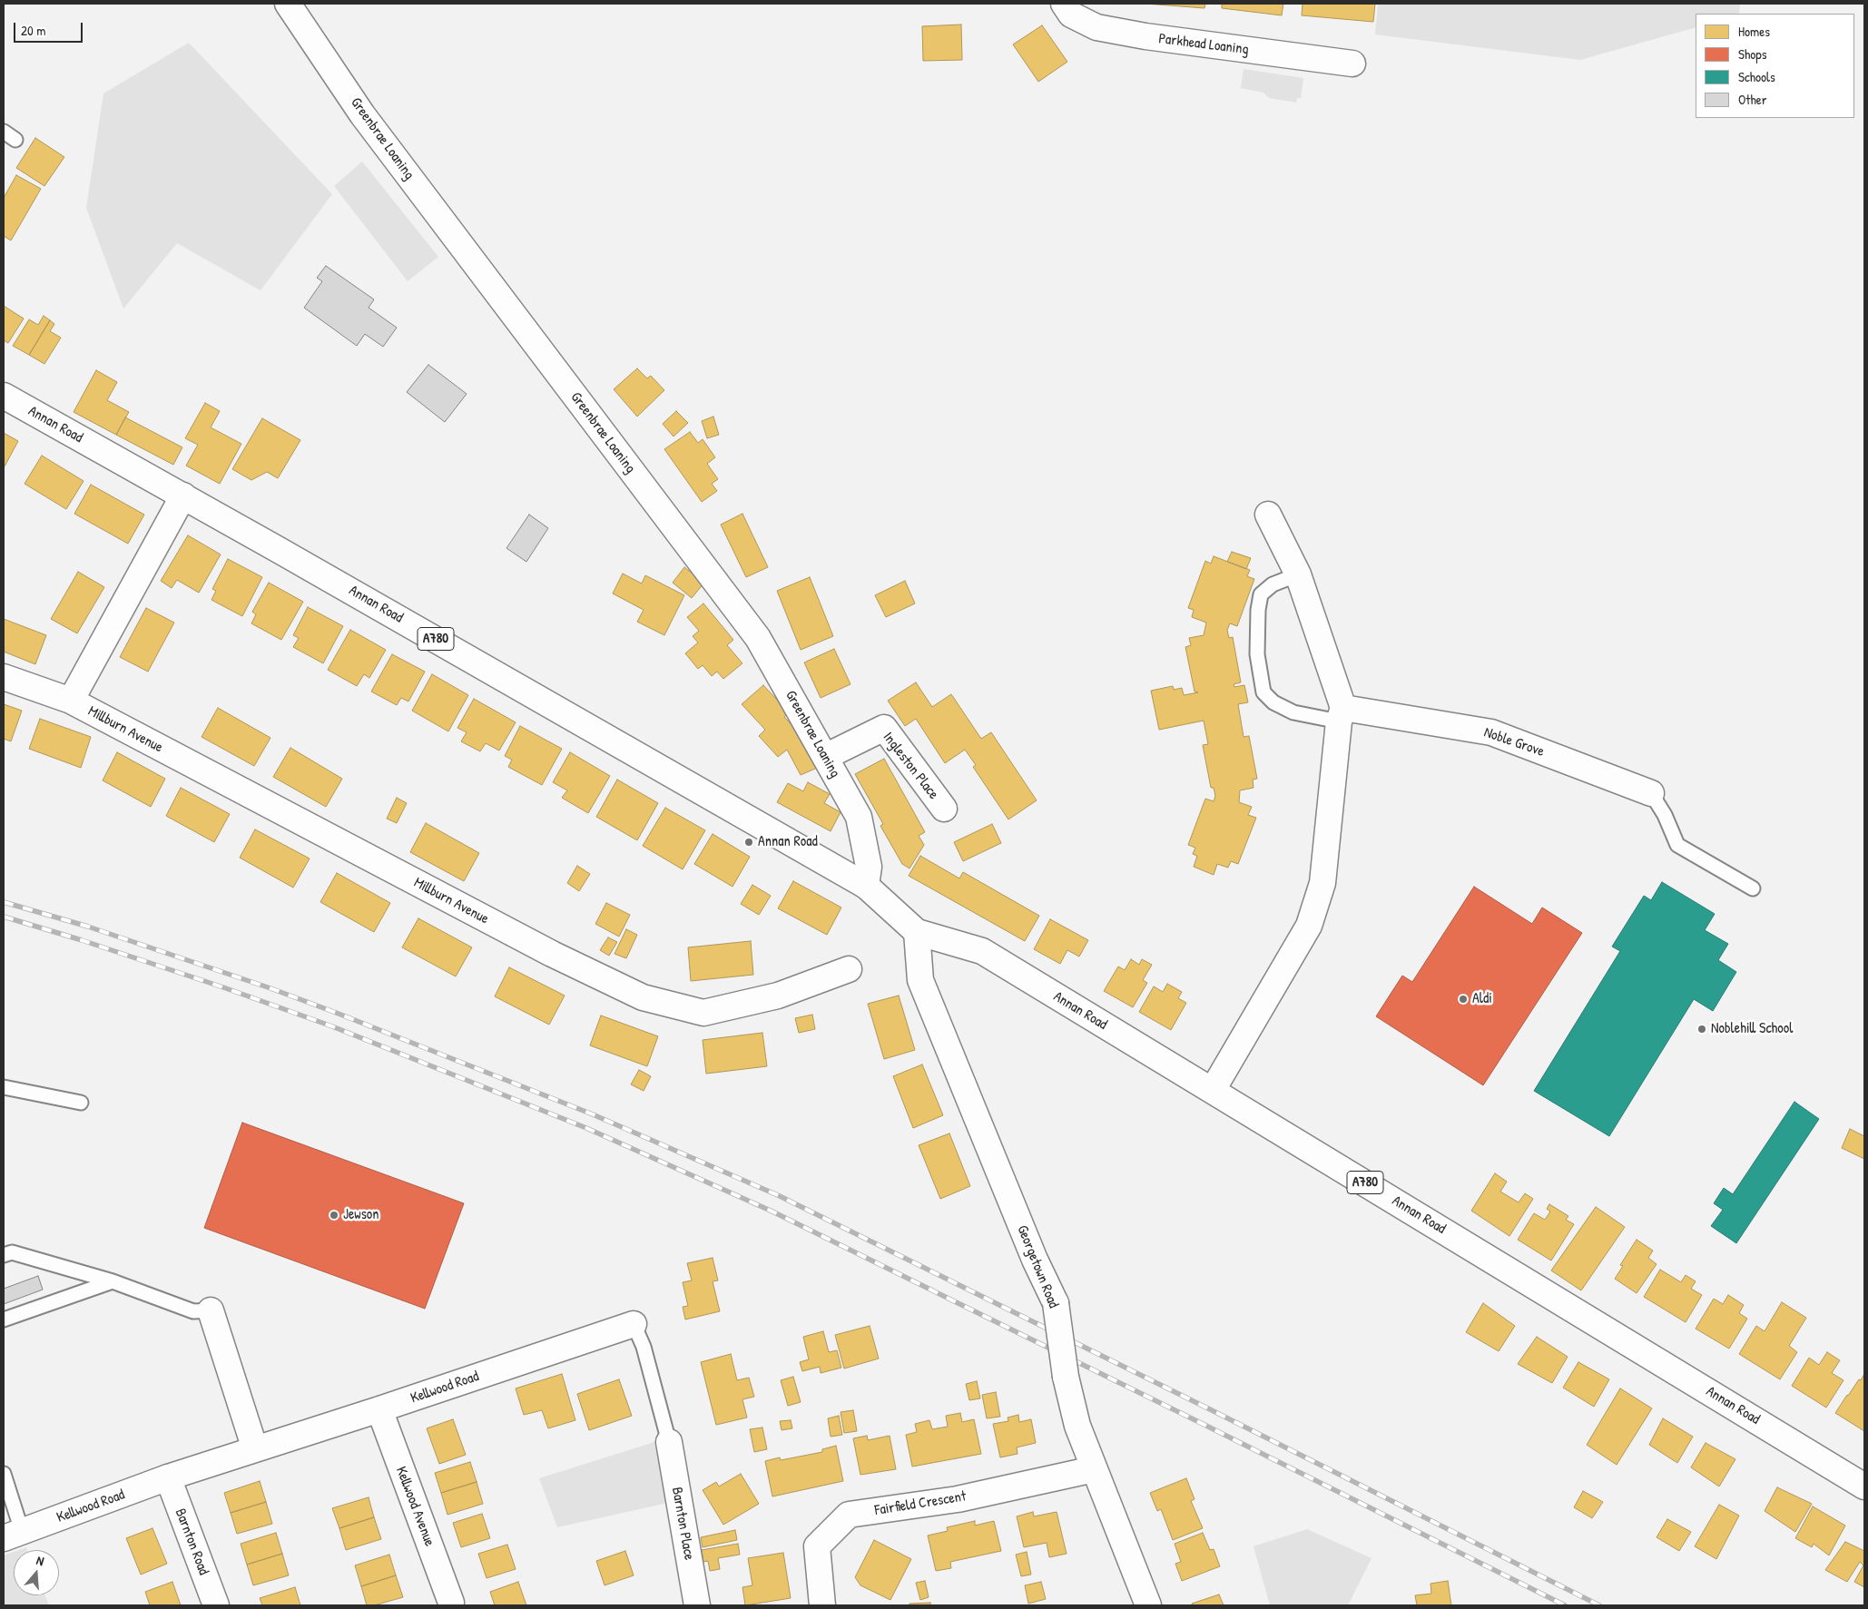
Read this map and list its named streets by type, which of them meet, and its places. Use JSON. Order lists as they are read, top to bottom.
{
  "streets": {
    "street": [
      "Parkhead Loaning",
      "Greenbrae Loaning",
      "Annan Road",
      "A780",
      "Millburn Avenue",
      "Noble Grove",
      "Ingleston Place",
      "Georgetown Road",
      "Kellwood Road",
      "Fairfield Crescent",
      "Kellwood Avenue",
      "Barnton Place",
      "Barnton Road"
    ]
  },
  "crossings": [
    ["Greenbrae Loaning", "Annan Road"],
    ["Greenbrae Loaning", "Ingleston Place"],
    ["Annan Road", "Millburn Avenue"],
    ["Annan Road", "Georgetown Road"],
    ["Georgetown Road", "Fairfield Crescent"],
    ["Kellwood Road", "Kellwood Avenue"],
    ["Kellwood Road", "Barnton Road"]
  ],
  "places": [
    "Annan Road",
    "Aldi",
    "Noblehill School",
    "Jewson"
  ],
  "legend": [
    "Homes",
    "Shops",
    "Schools",
    "Other"
  ],
  "scale_bar": "20 m",
  "north": "top"
}
